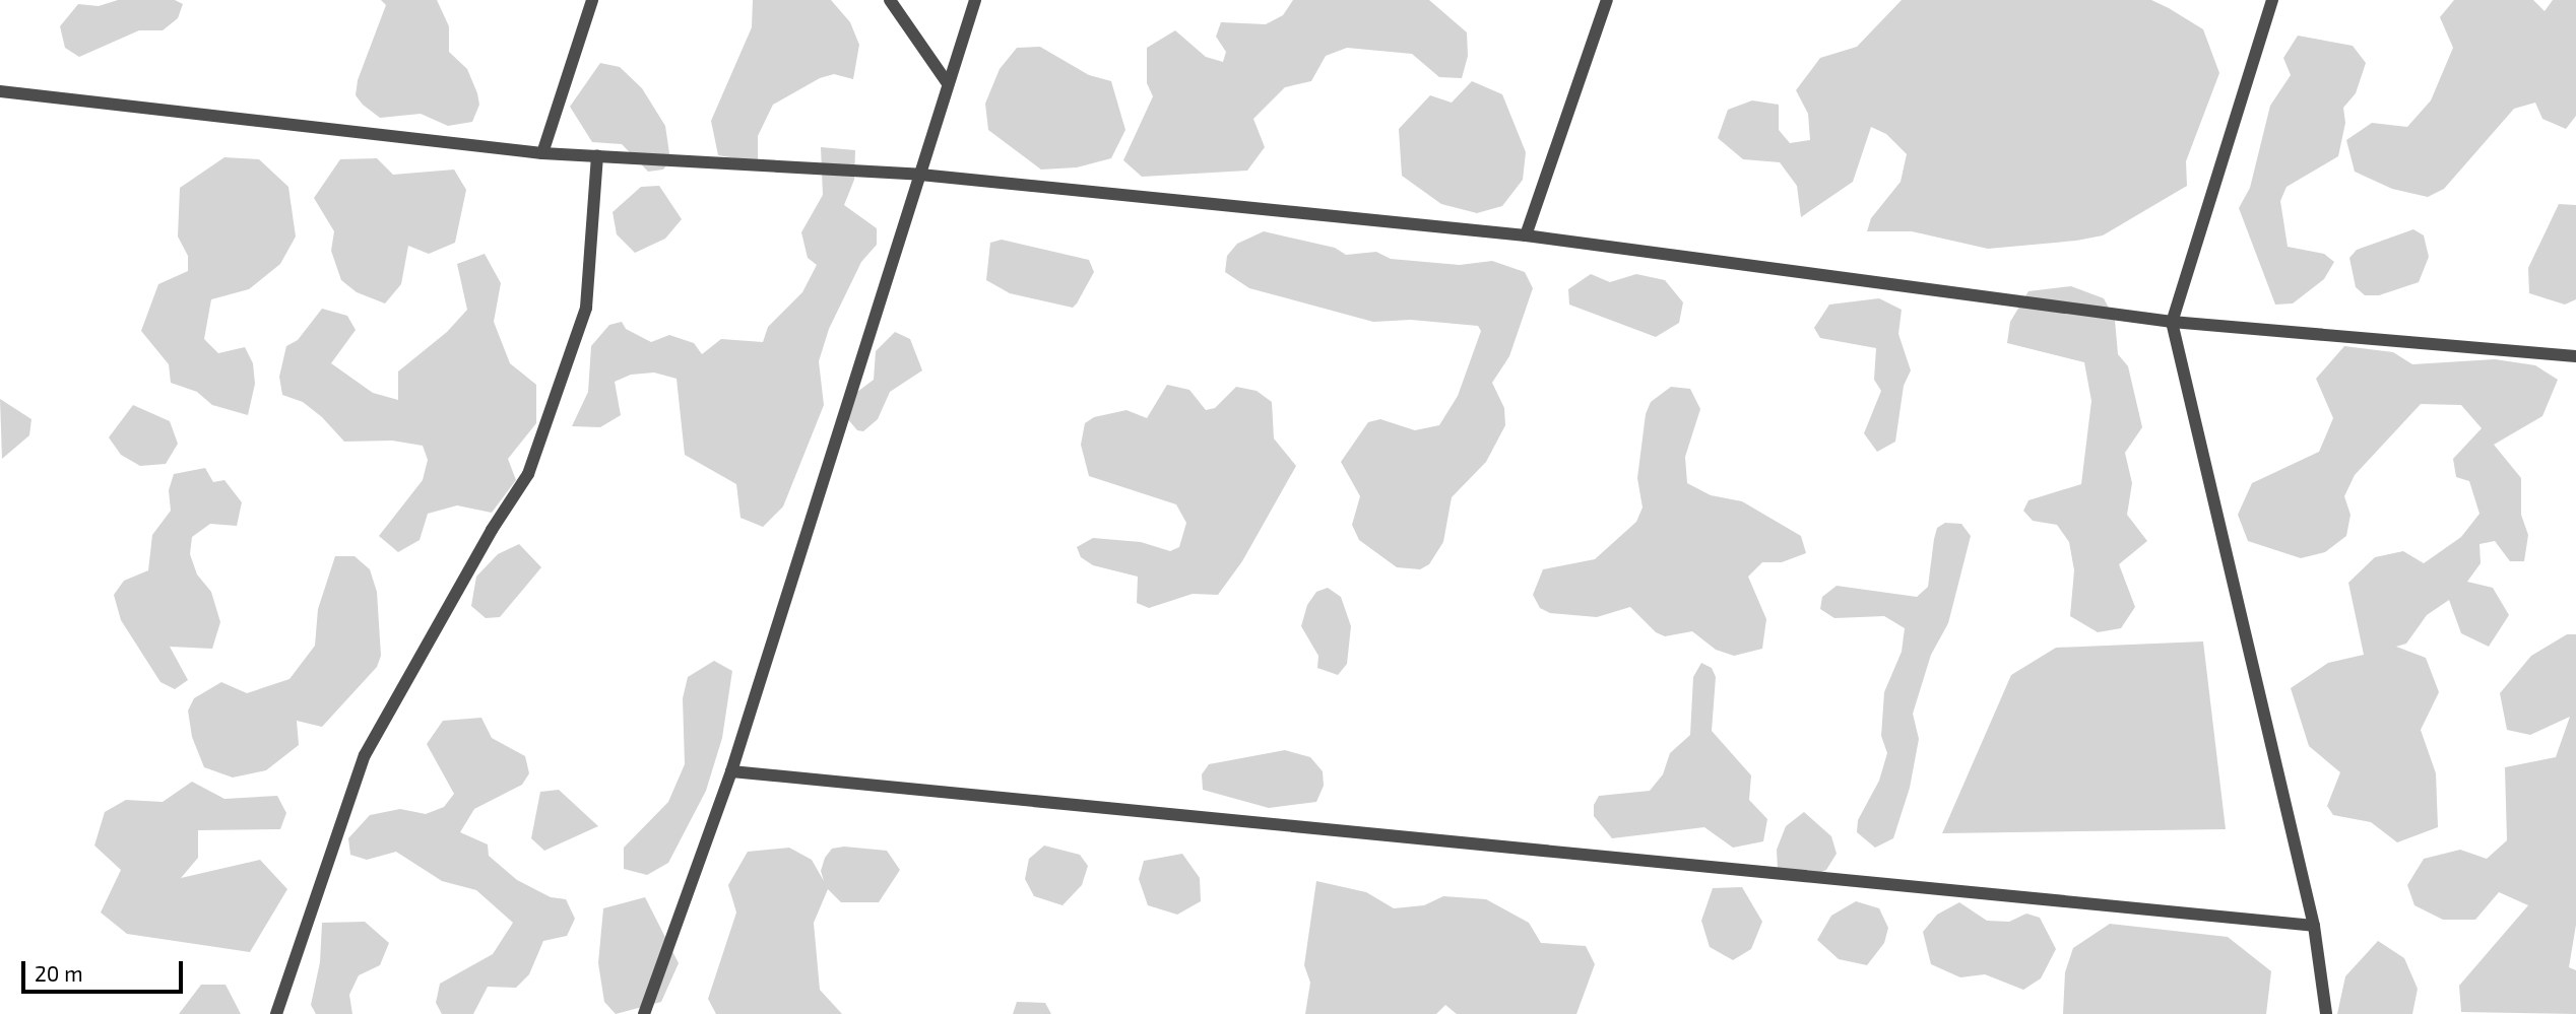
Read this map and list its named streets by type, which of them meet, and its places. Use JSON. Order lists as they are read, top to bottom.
{
  "scale_bar": "20 m"
}
